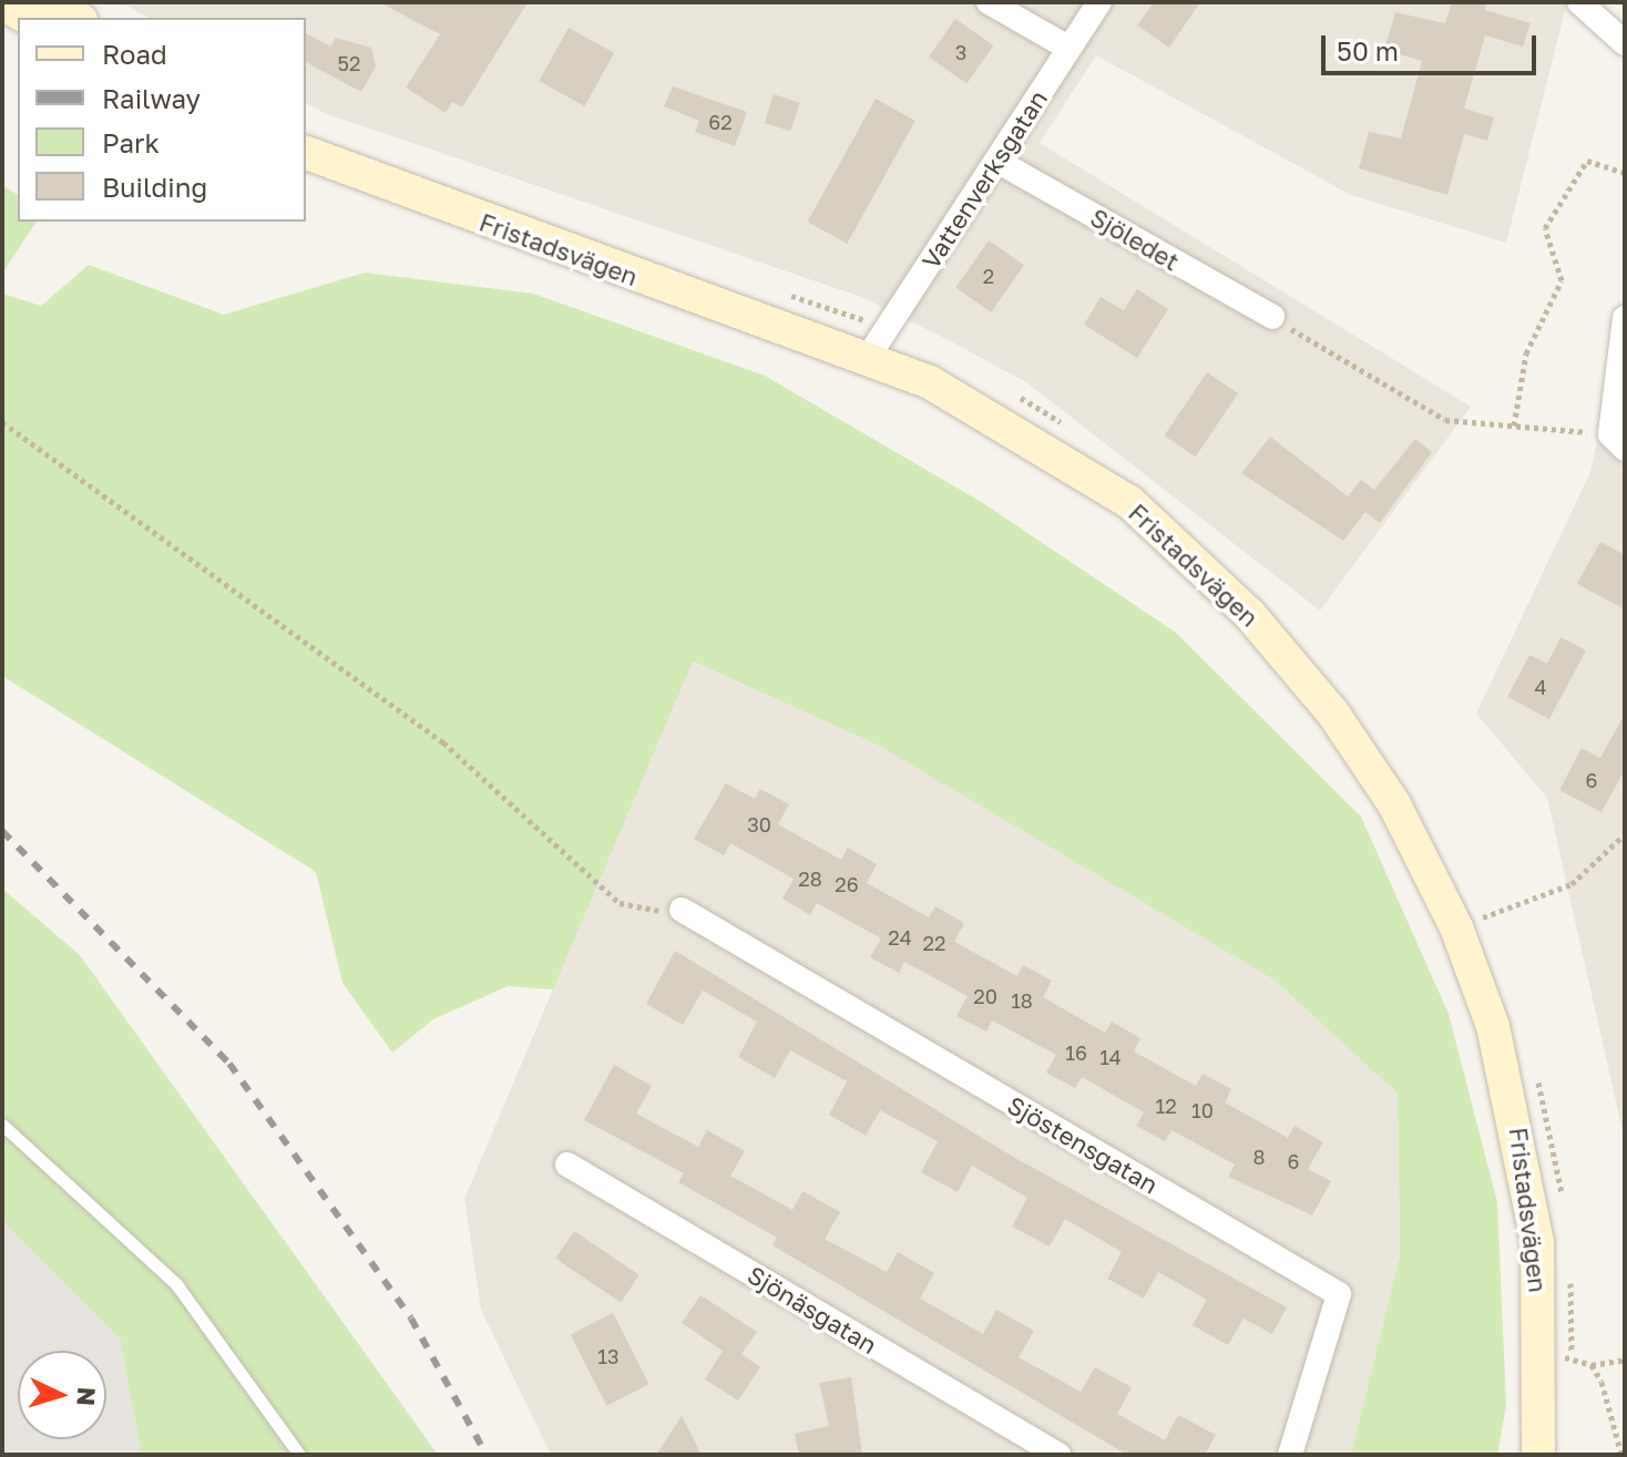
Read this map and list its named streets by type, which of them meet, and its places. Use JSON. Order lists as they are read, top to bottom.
{
  "streets": {
    "street": [
      "Vattenverksgatan",
      "Sjöledet",
      "Fristadsvägen",
      "Sjöstensgatan",
      "Sjönäsgatan"
    ]
  },
  "crossings": [
    ["Vattenverksgatan", "Sjöledet"],
    ["Vattenverksgatan", "Fristadsvägen"]
  ],
  "house_numbers": [
    "3",
    "52",
    "62",
    "2",
    "4",
    "6",
    "30",
    "28",
    "26",
    "24",
    "22",
    "20",
    "18",
    "16",
    "14",
    "12",
    "10",
    "8",
    "6",
    "13"
  ],
  "legend": [
    "Road",
    "Railway",
    "Park",
    "Building"
  ],
  "scale_bar": "50 m",
  "north": "right"
}
